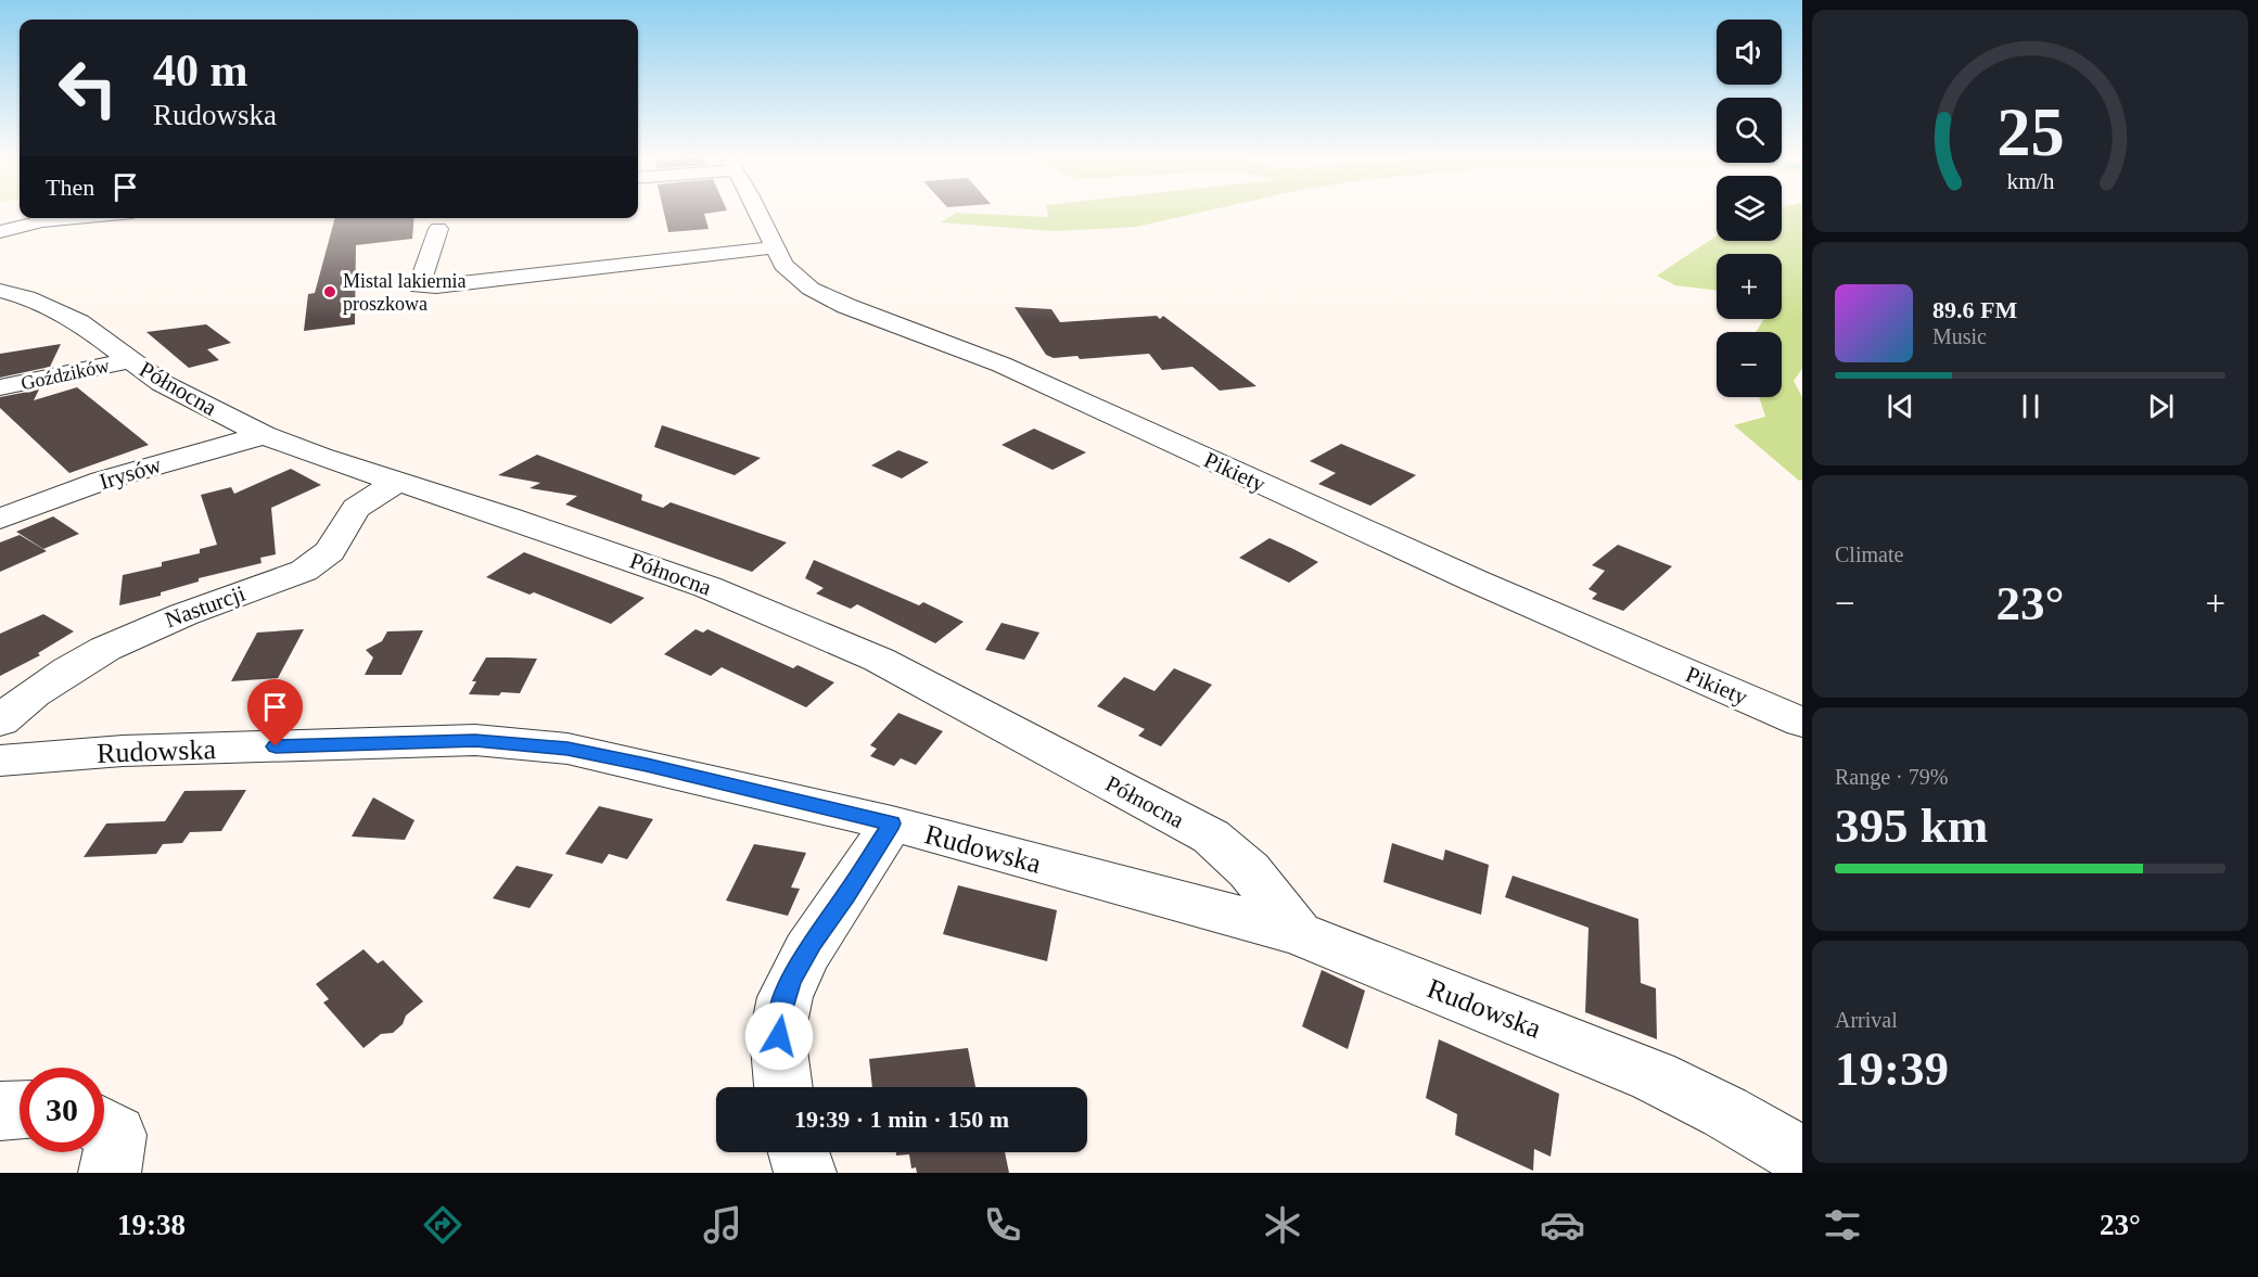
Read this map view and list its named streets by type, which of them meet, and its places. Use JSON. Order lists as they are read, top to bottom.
{
  "streets": {
    "street": [
      "Goździków",
      "Północna",
      "Pikiety",
      "Irysów",
      "Nasturcji",
      "Rudowska"
    ]
  },
  "crossings": [
    ["Goździków", "Północna"],
    ["Północna", "Irysów"],
    ["Północna", "Nasturcji"],
    ["Północna", "Rudowska"]
  ],
  "places": ["Mistal lakiernia proszkowa"],
  "page": {
    "map_buttons": ["+", "−"],
    "turn": ["40 m", "Rudowska"],
    "then": "Then",
    "song": ["89.6 FM", "Music"],
    "tile": [
      "Climate",
      ["Range · 79%", "395 km"],
      ["Arrival", "19:39"]
    ],
    "heat": ["−", "23°", "+"],
    "limit": "30",
    "trip": "19:39 · 1 min · 150 m",
    "tabs": ["19:38", "23°"],
    "gauge": ["25", "km/h"]
  }
}
